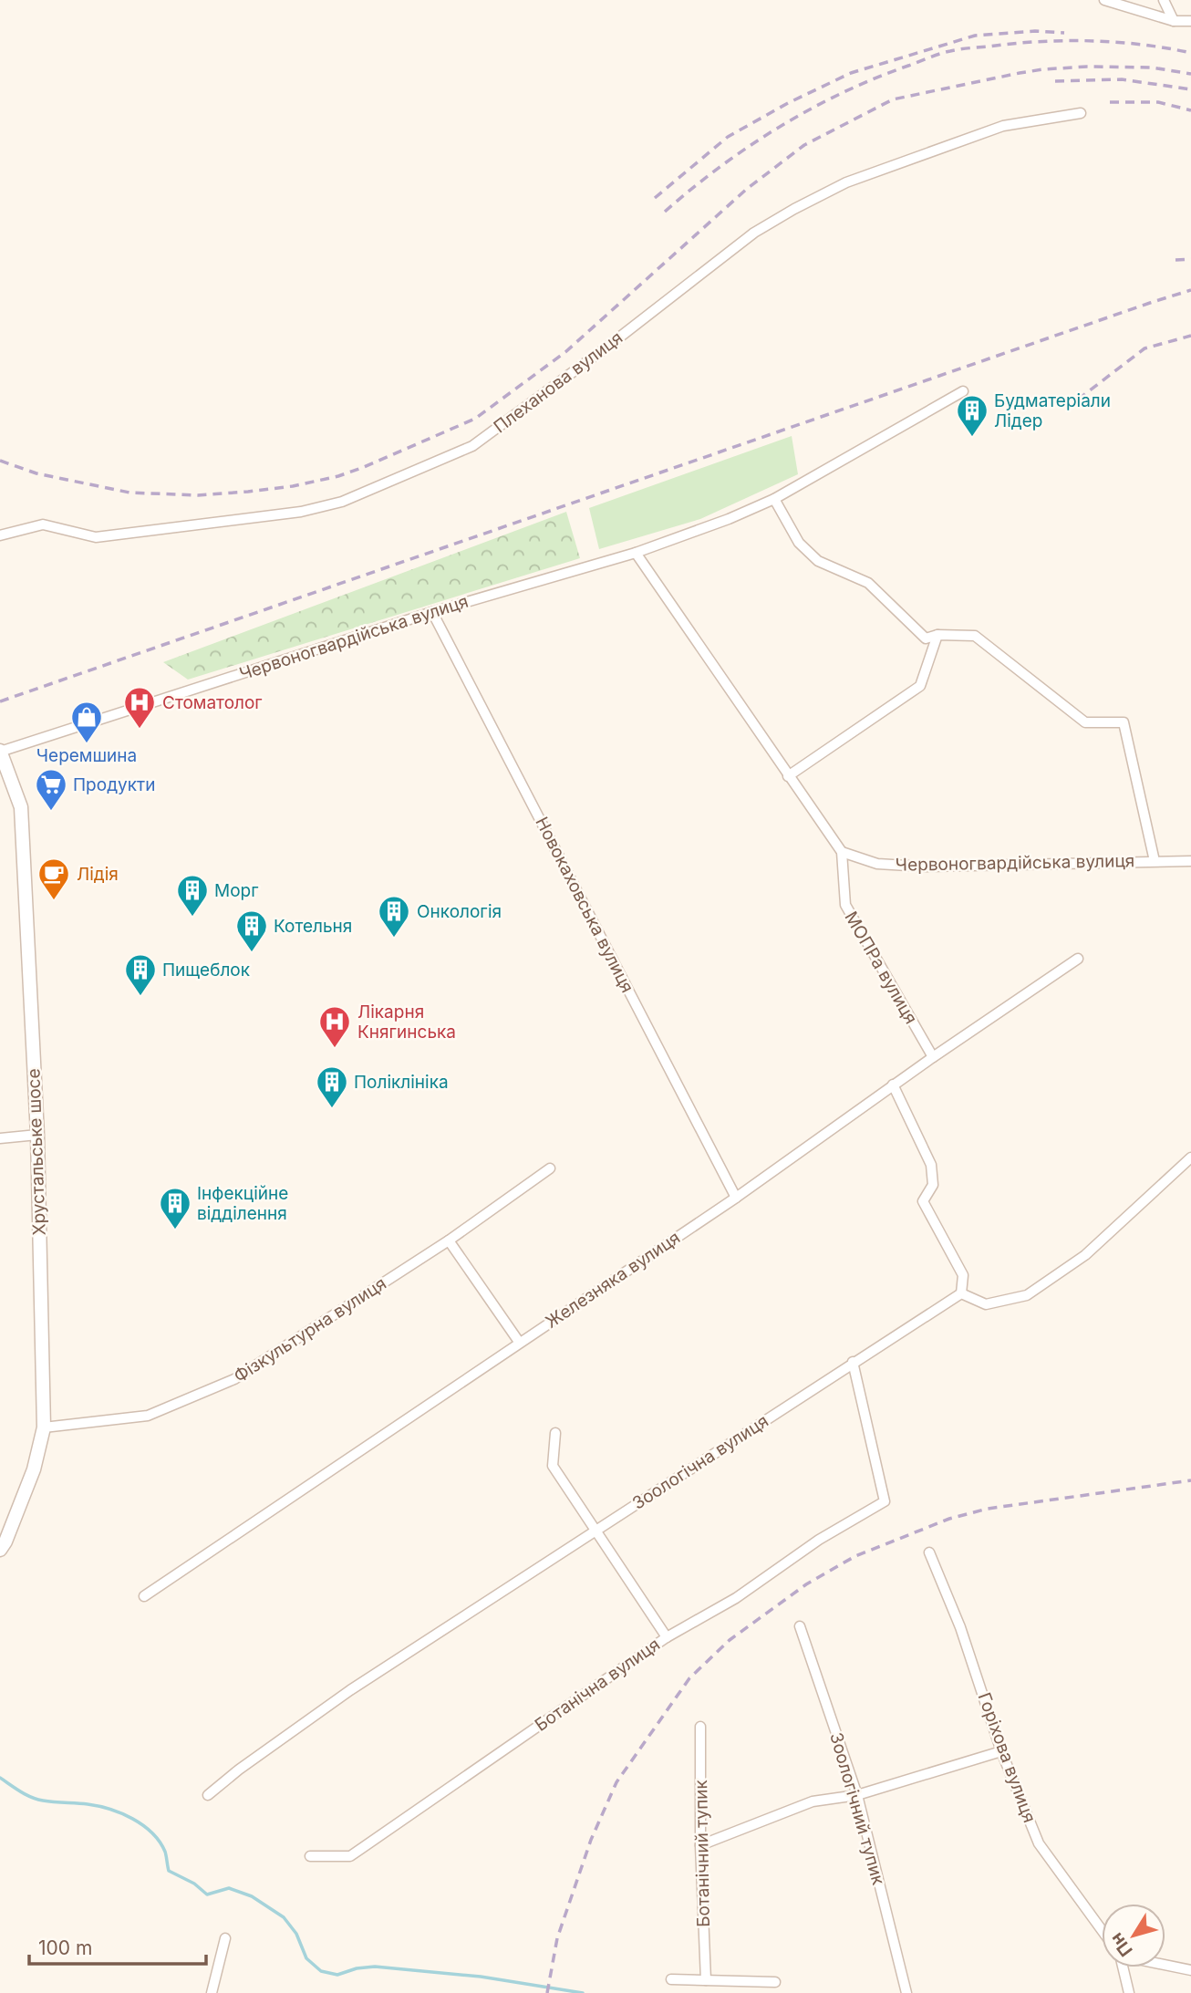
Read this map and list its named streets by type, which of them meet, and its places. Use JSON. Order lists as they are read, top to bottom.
{
  "streets": {
    "street": [
      "Плеханова вулиця",
      "Червоногвардійська вулиця",
      "Новокаховська вулиця",
      "МОПРа вулиця",
      "Хрустальське шосе",
      "Железняка вулиця",
      "Фізкультурна вулиця",
      "Зоологічна вулиця",
      "Ботанічна вулиця",
      "Горіхова вулиця",
      "Зоологічний тупик",
      "Ботанічний тупик"
    ]
  },
  "crossings": [
    ["Червоногвардійська вулиця", "Новокаховська вулиця"],
    ["Червоногвардійська вулиця", "МОПРа вулиця"],
    ["Червоногвардійська вулиця", "Хрустальське шосе"],
    ["Новокаховська вулиця", "Железняка вулиця"],
    ["МОПРа вулиця", "Железняка вулиця"],
    ["Хрустальське шосе", "Фізкультурна вулиця"],
    ["Зоологічна вулиця", "Ботанічна вулиця"]
  ],
  "places": {
    "building": [
      "Будматеріали Лідер",
      "Морг",
      "Онкологія",
      "Котельня",
      "Пищеблок",
      "Поліклініка",
      "Інфекційне відділення"
    ],
    "hospital": ["Стоматолог", "Лікарня Княгинська"],
    "shop": ["Черемшина"],
    "supermarket": ["Продукти"],
    "cafe": ["Лідія"]
  },
  "scale_bar": "100 m",
  "north": "bottom left"
}
